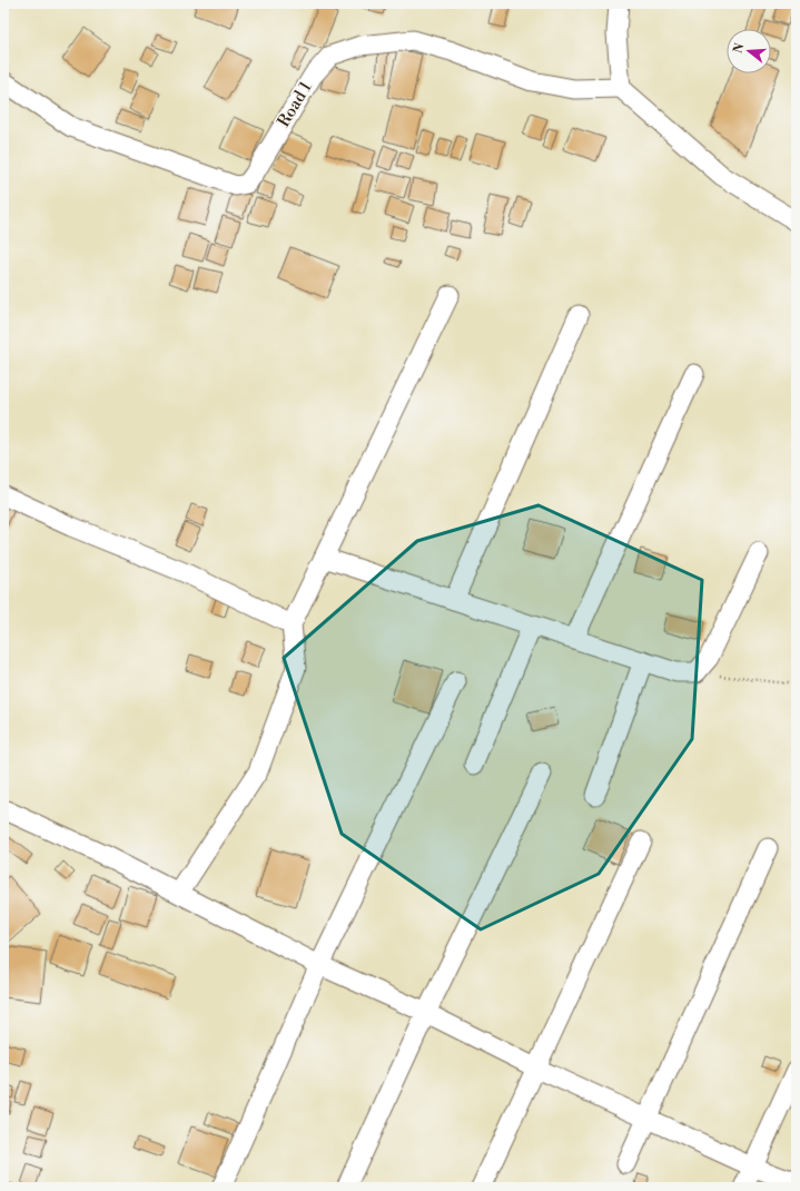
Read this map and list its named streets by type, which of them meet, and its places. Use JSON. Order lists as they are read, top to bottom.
{
  "streets": {
    "street": ["Road 1"]
  },
  "north": "left"
}
